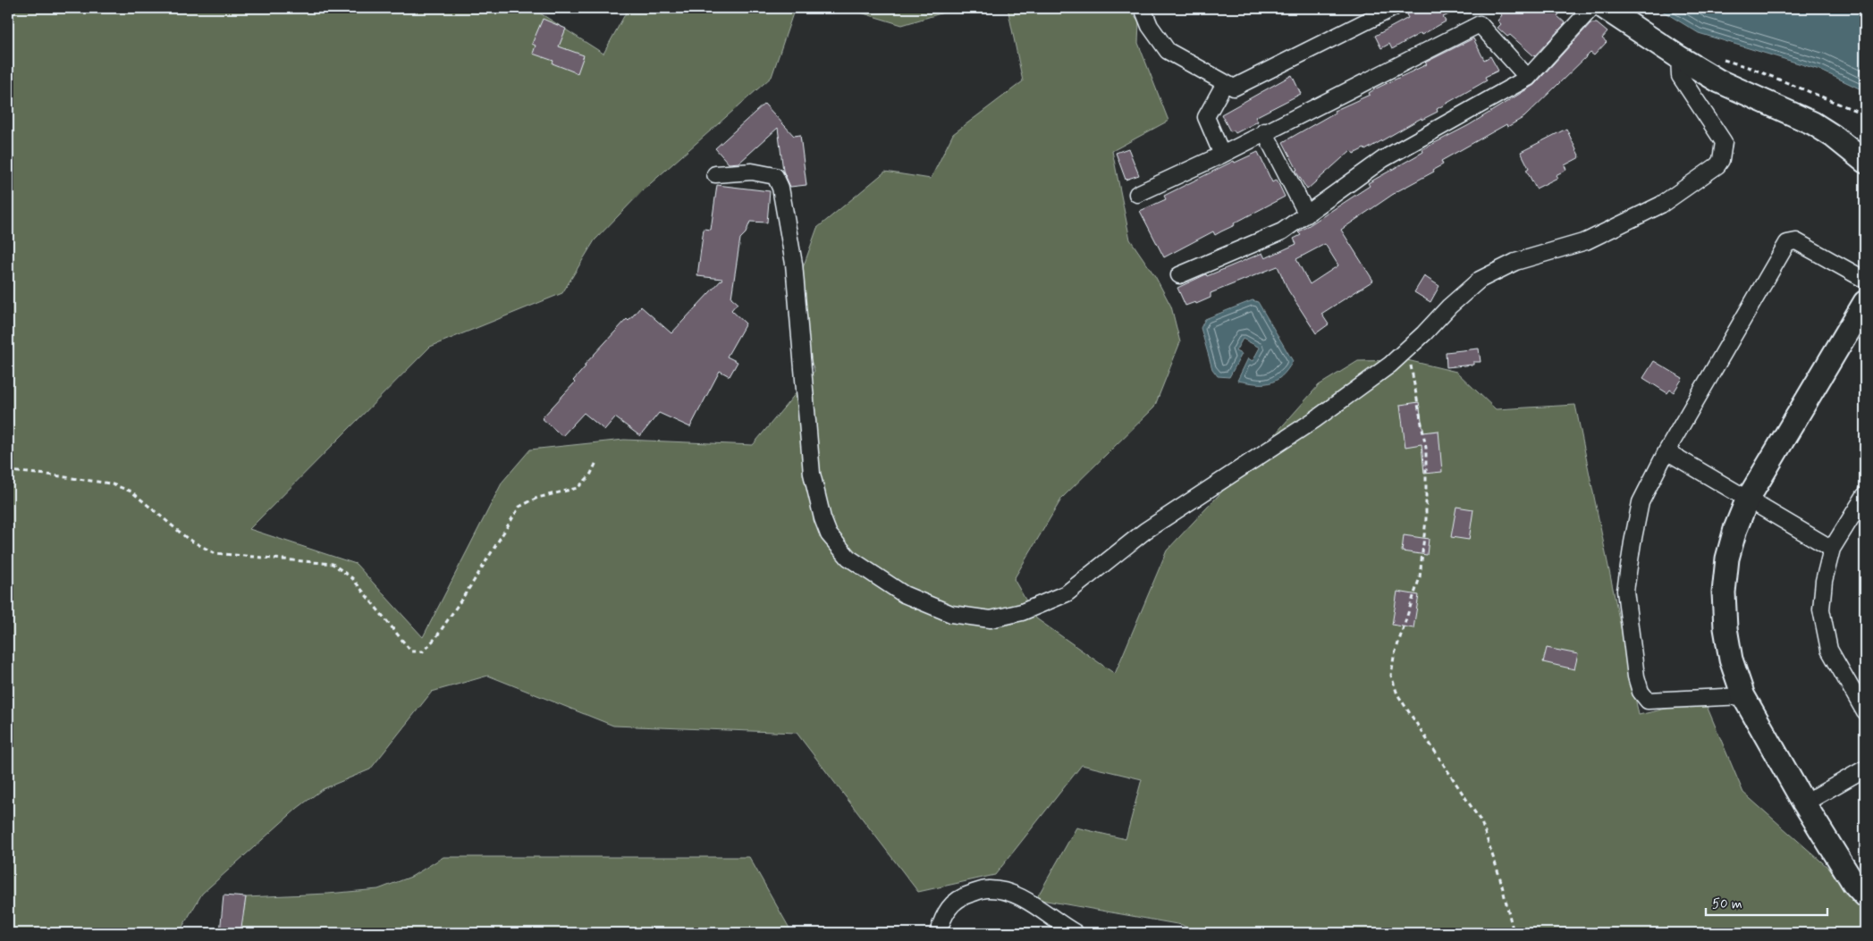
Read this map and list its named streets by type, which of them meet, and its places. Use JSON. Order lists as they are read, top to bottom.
{
  "scale_bar": "50 m"
}
